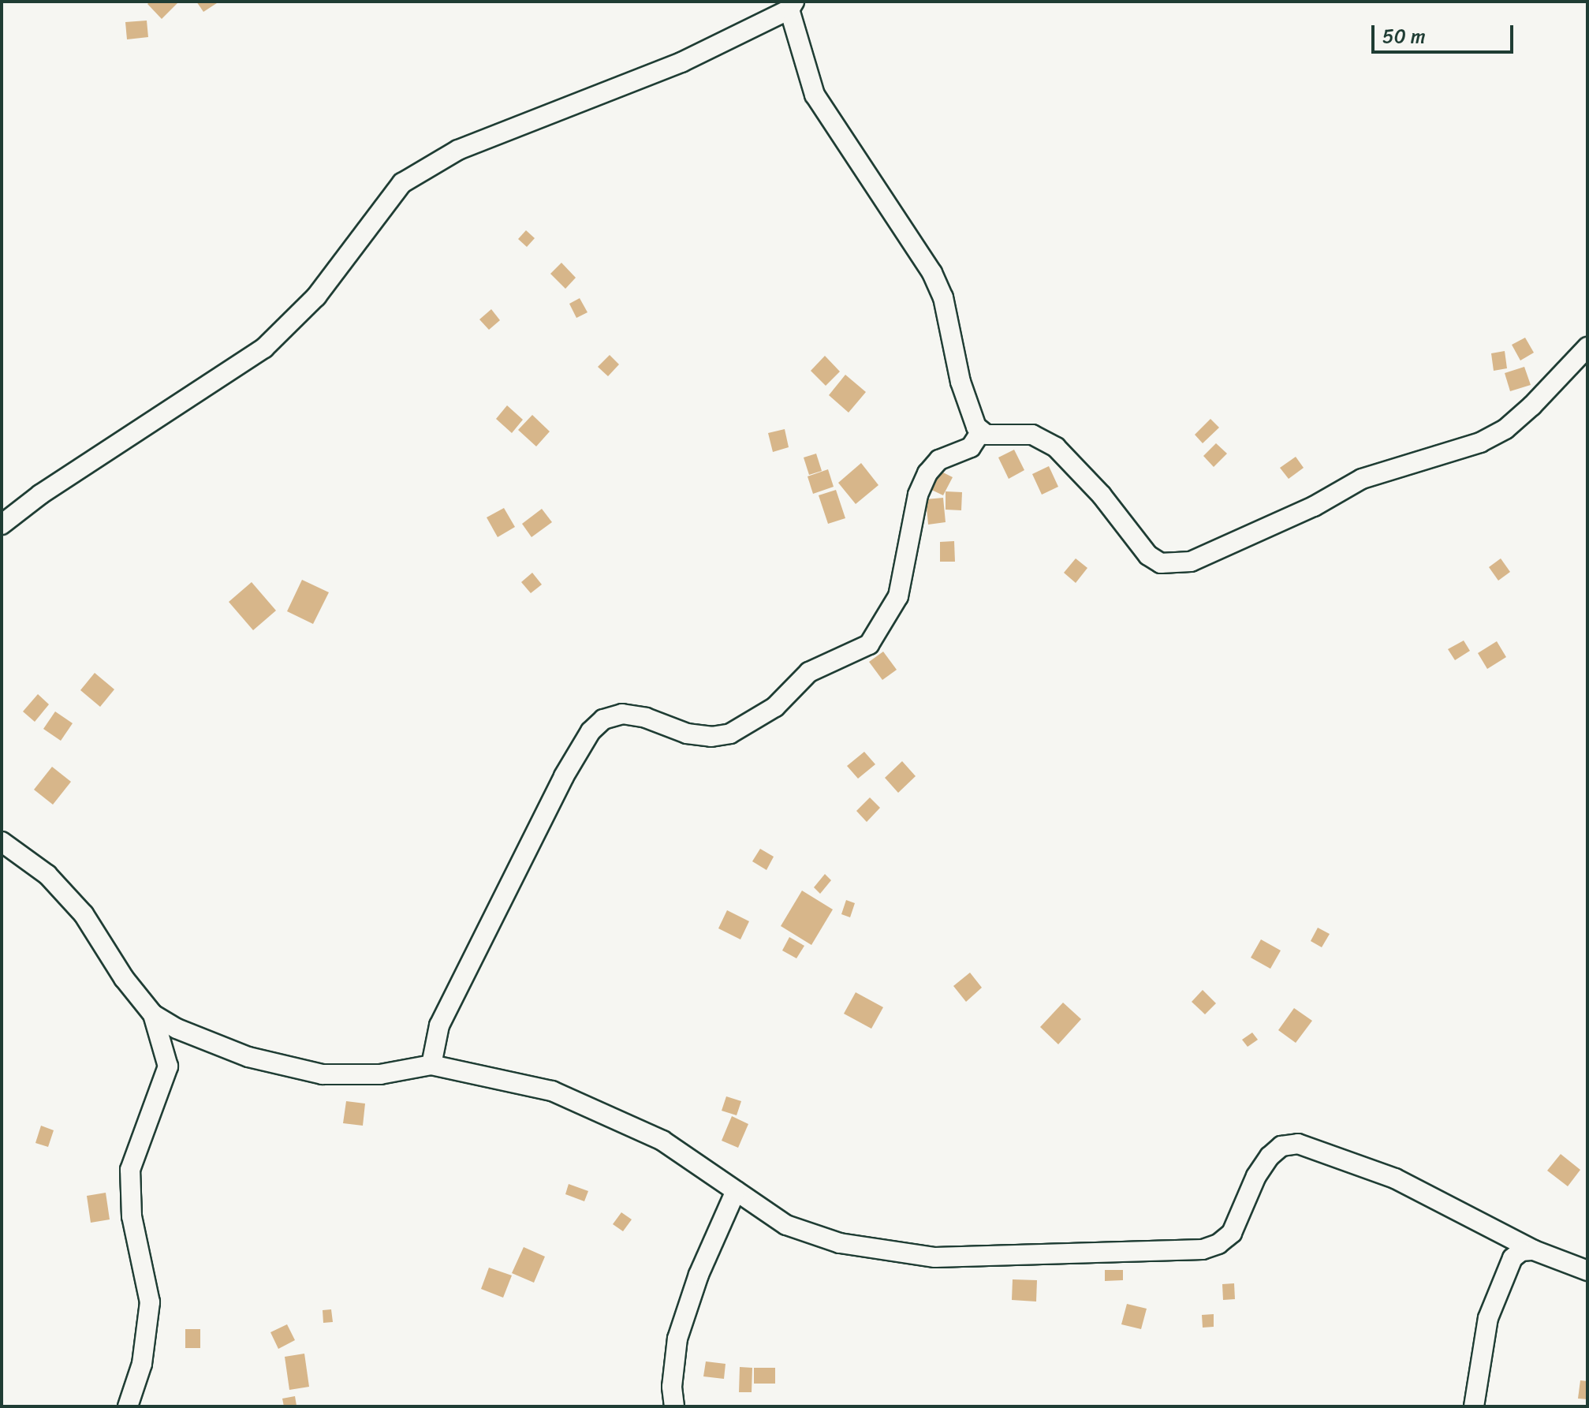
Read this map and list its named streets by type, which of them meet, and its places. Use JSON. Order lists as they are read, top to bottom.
{
  "scale_bar": "50 m"
}
